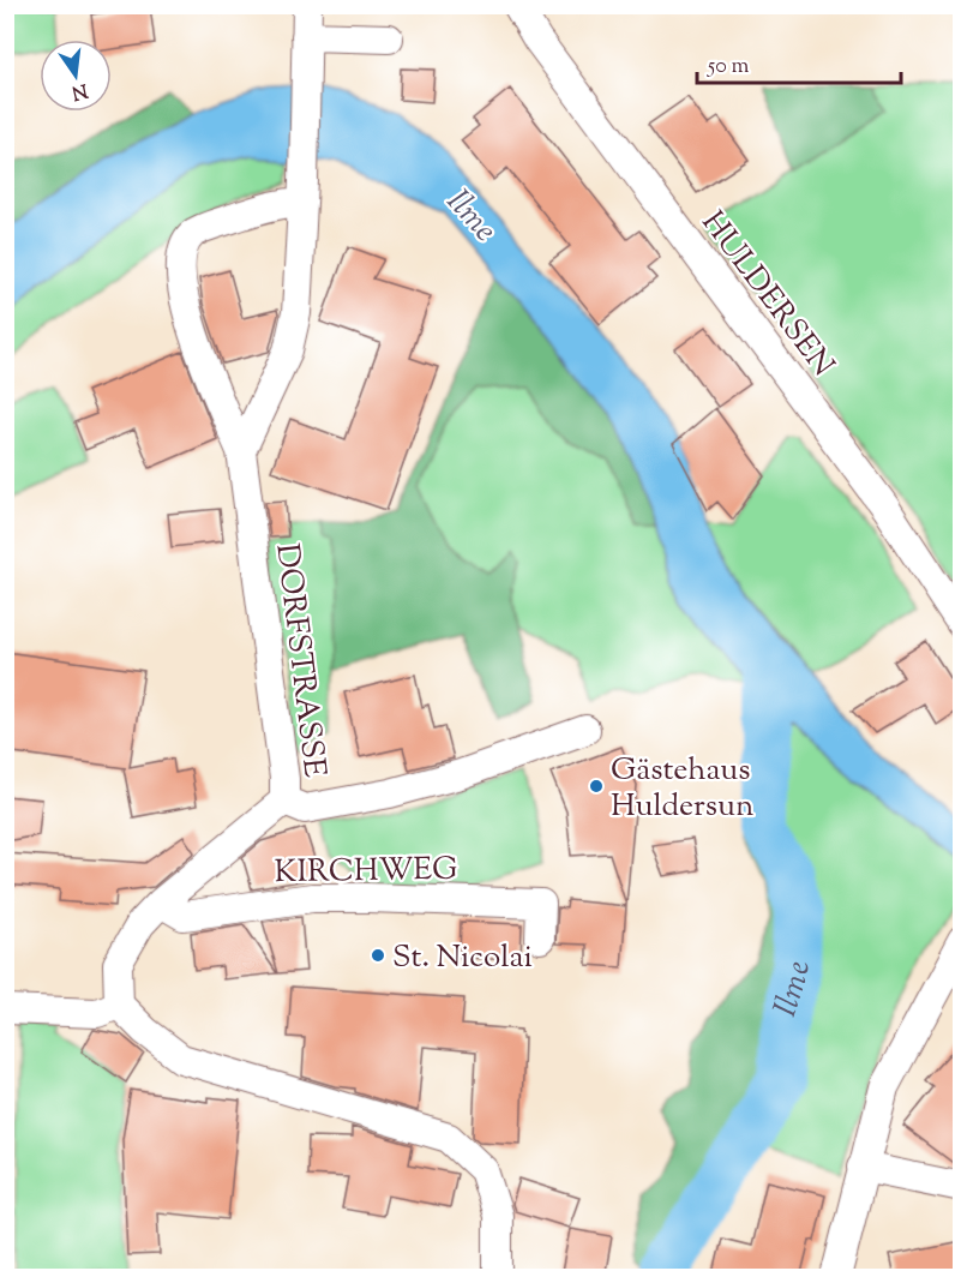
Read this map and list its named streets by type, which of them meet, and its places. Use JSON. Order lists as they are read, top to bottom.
{
  "streets": {
    "street": ["HULDERSEN", "DORFSTRASSE", "KIRCHWEG"]
  },
  "crossings": [
    ["DORFSTRASSE", "KIRCHWEG"]
  ],
  "water": ["Ilme"],
  "places": ["Gästehaus Huldersun", "St. Nicolai"],
  "scale_bar": "50 m",
  "north": "bottom"
}
